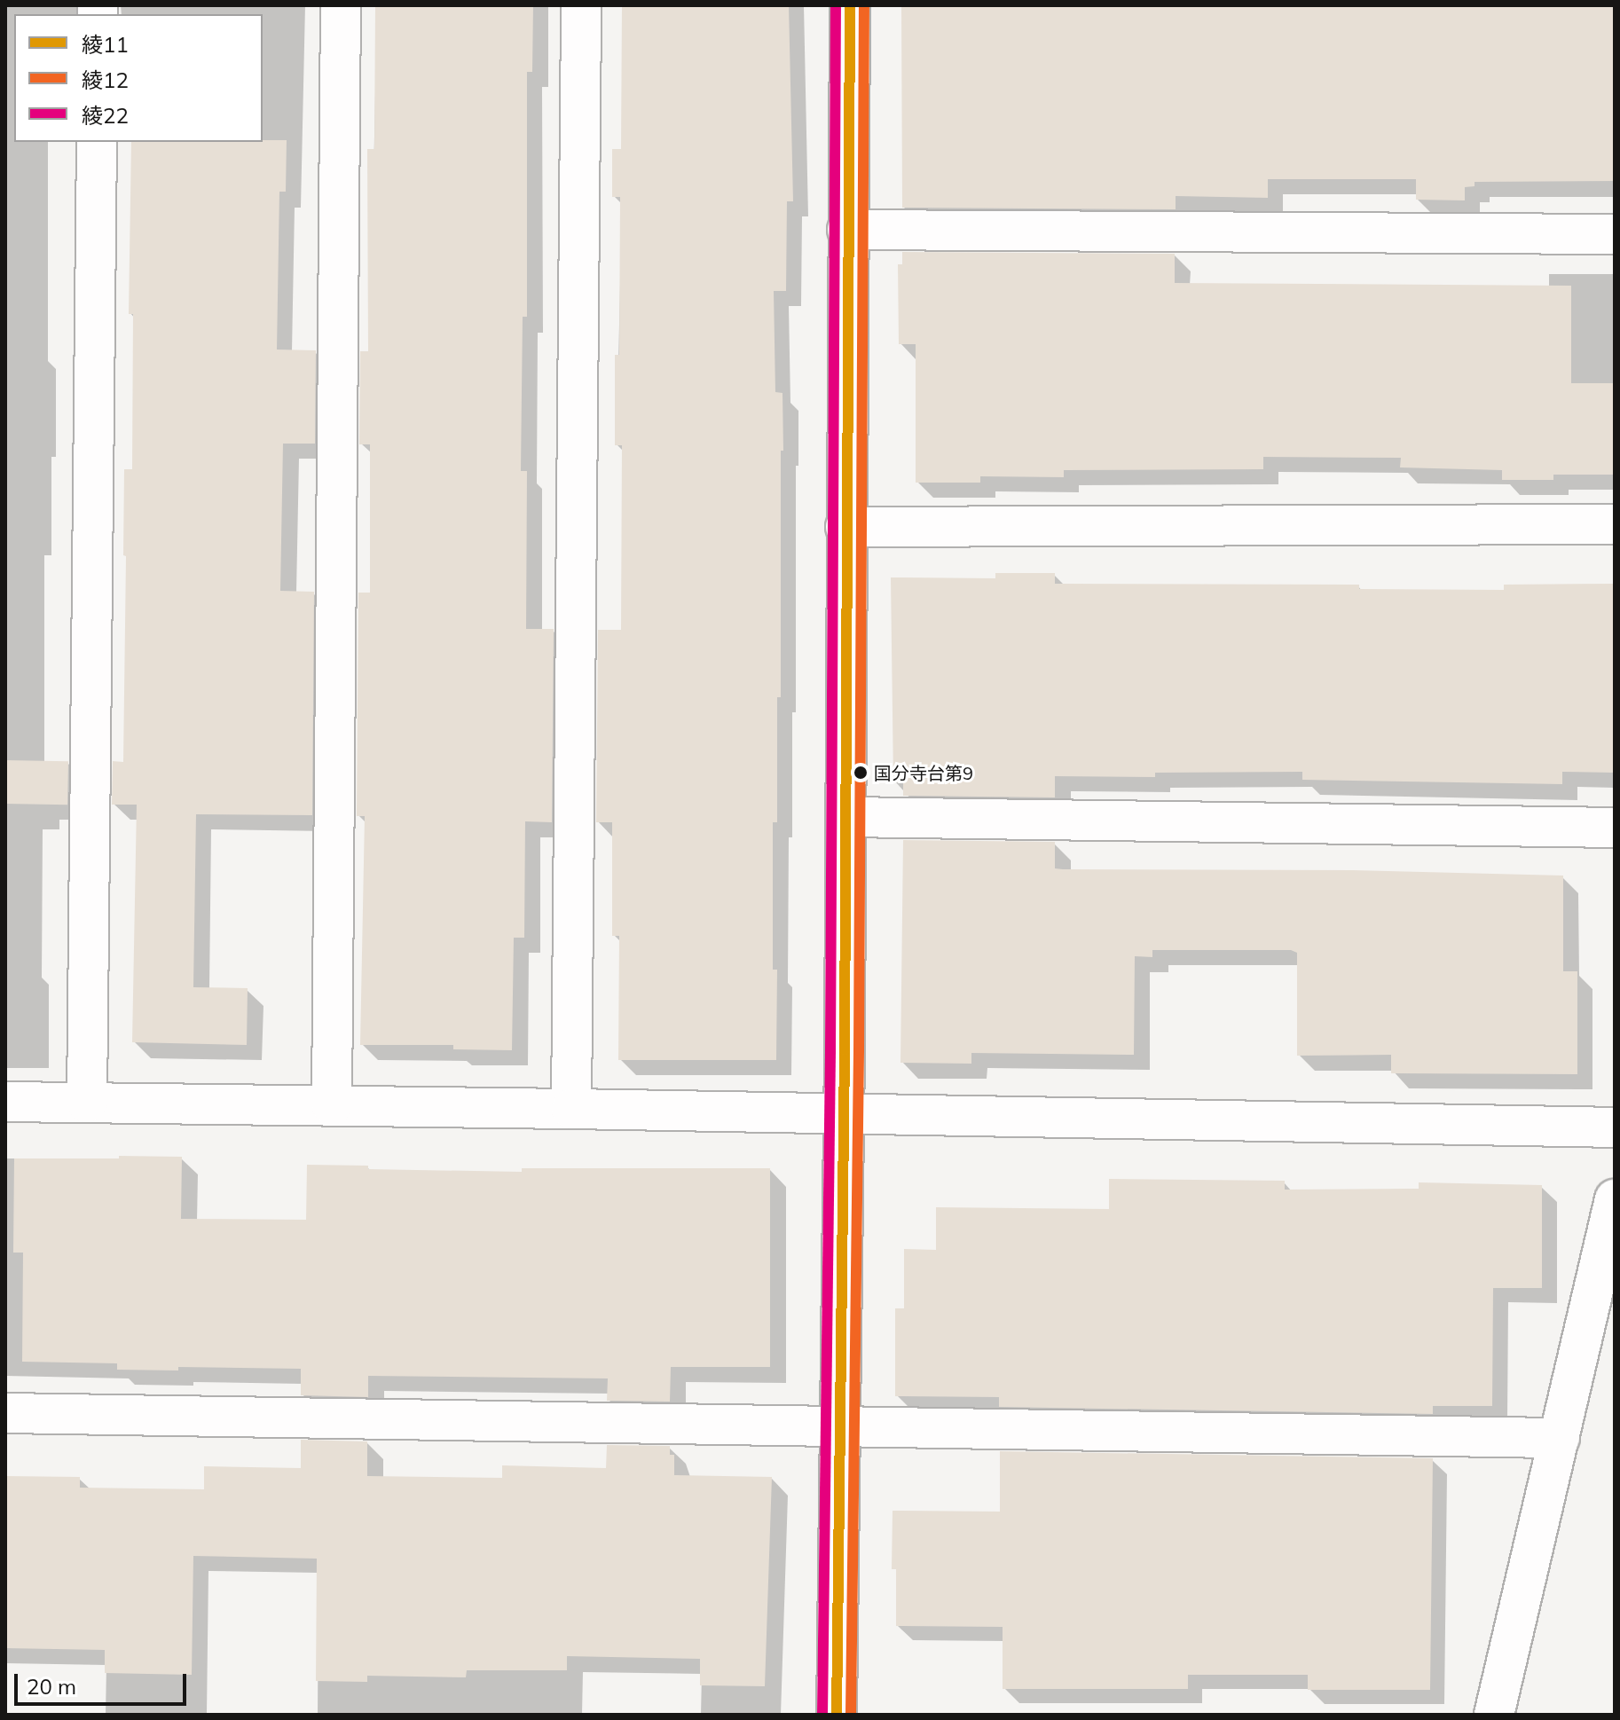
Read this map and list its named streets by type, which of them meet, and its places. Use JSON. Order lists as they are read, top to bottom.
{
  "places": ["国分寺台第9"],
  "lines": ["transit line 綾11", "transit line 綾12", "transit line 綾22"],
  "legend": ["綾11", "綾12", "綾22"],
  "scale_bar": "20 m"
}
